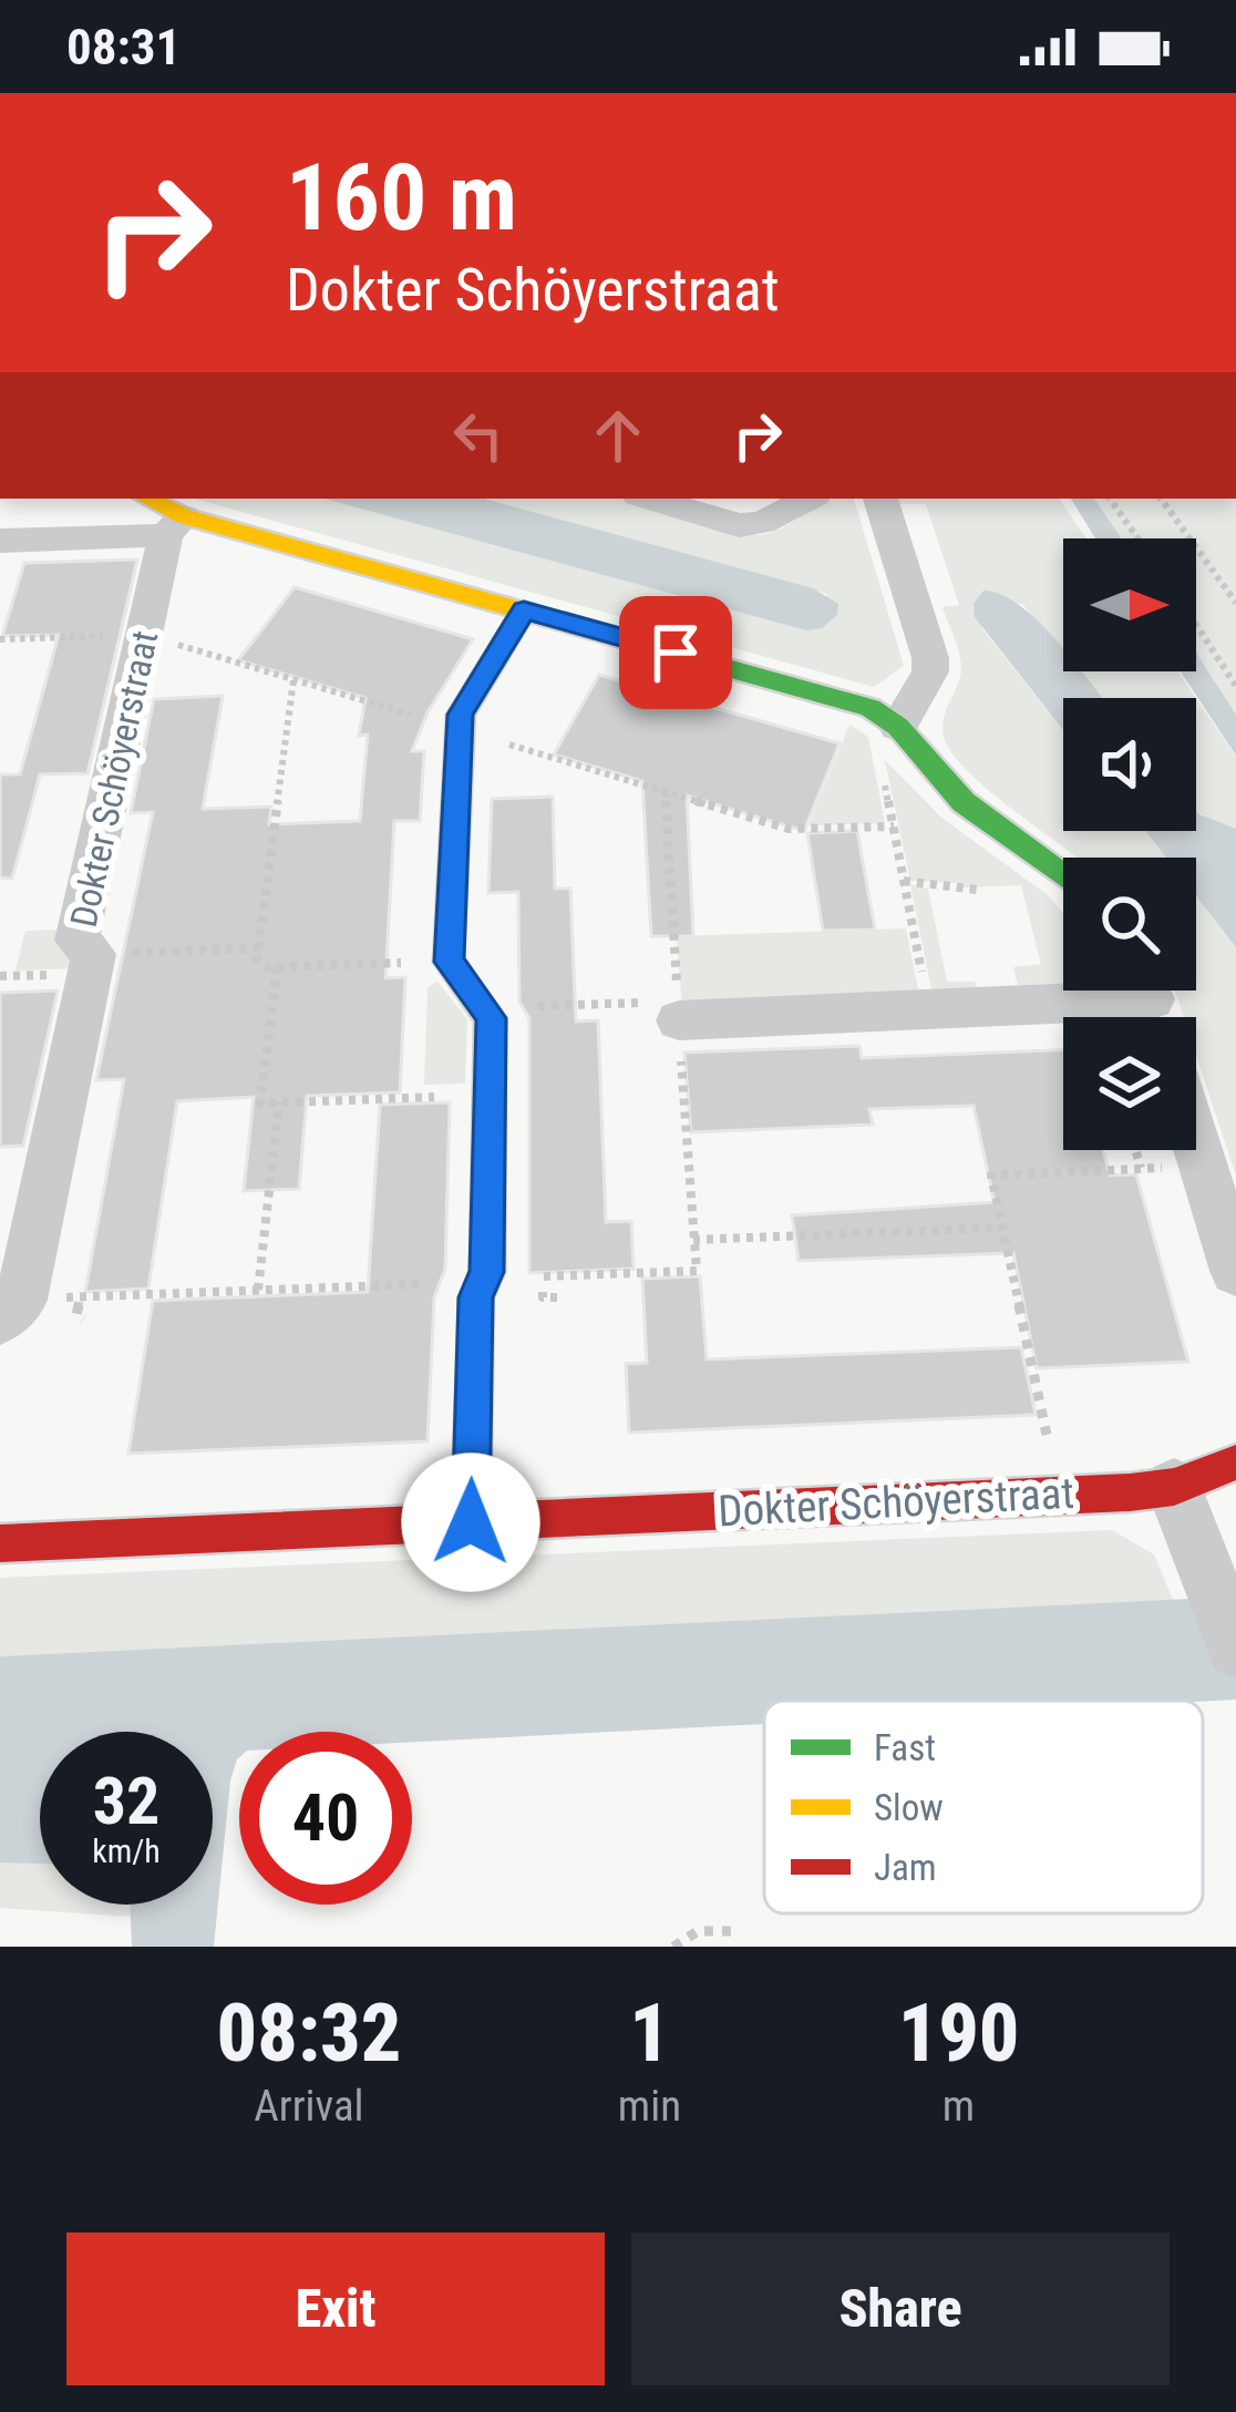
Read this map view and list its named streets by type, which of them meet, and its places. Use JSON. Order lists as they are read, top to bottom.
{
  "streets": {
    "street": ["Dokter Schöyerstraat"]
  },
  "legend": ["Fast", "Slow", "Jam"],
  "north": "right",
  "page": {
    "status": "08:31",
    "turn": ["160 m", "Dokter Schöyerstraat"],
    "speed": "32 km/h",
    "limit": "40",
    "eta": [
      "08:32",
      "Arrival",
      "1",
      "min",
      "190",
      "m"
    ],
    "buttons": ["Exit", "Share"]
  }
}
